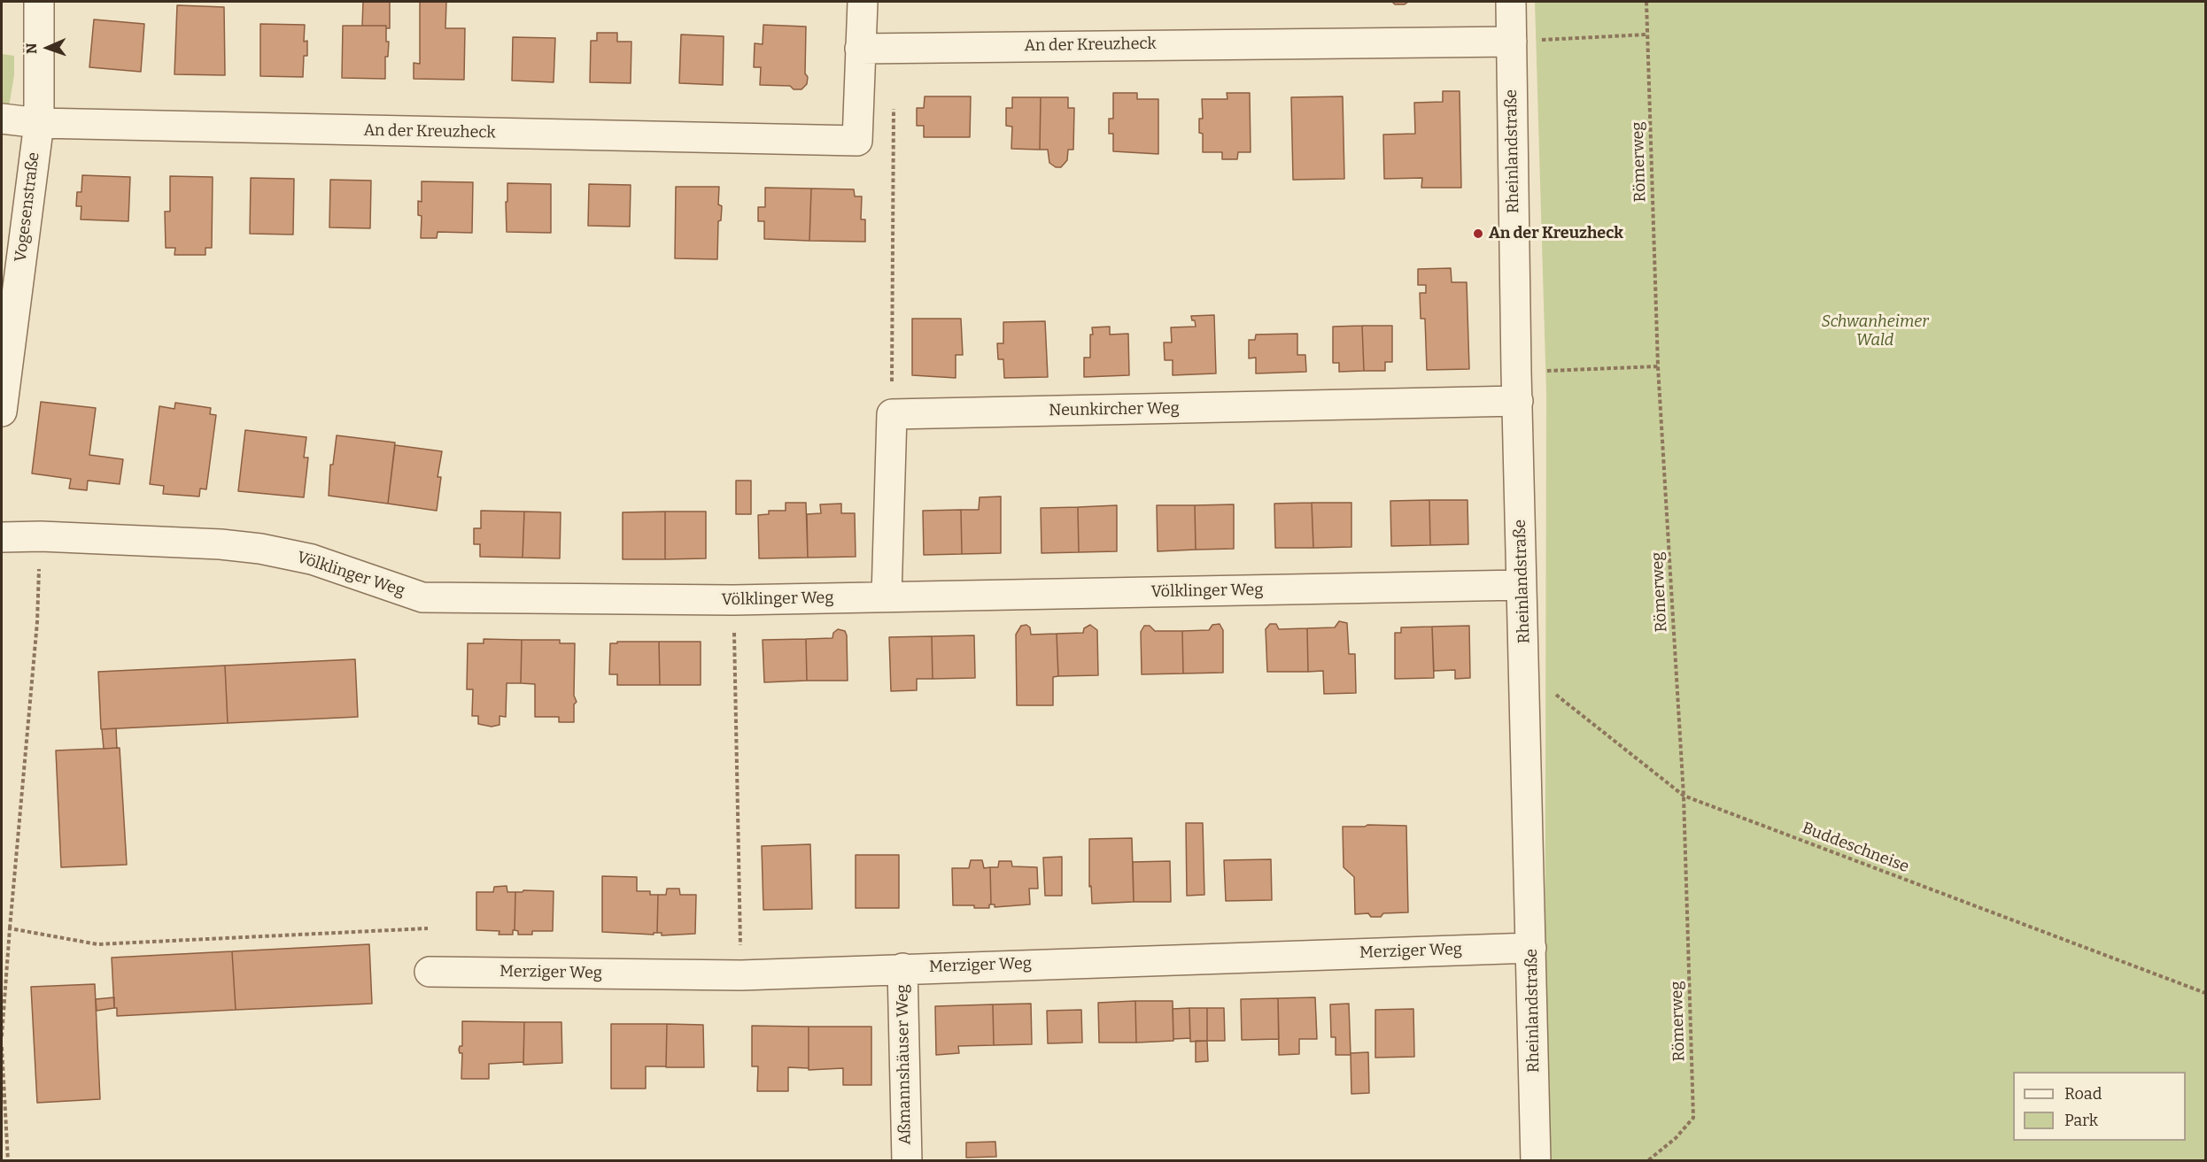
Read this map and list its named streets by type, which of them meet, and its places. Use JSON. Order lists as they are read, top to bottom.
{
  "streets": {
    "street": [
      "An der Kreuzheck",
      "Rheinlandstraße",
      "Vogesenstraße",
      "Neunkircher Weg",
      "Völklinger Weg",
      "Merziger Weg",
      "Aßmannshäuser Weg"
    ],
    "path": ["Römerweg", "Buddeschneise"]
  },
  "crossings": [
    ["An der Kreuzheck", "Rheinlandstraße"],
    ["An der Kreuzheck", "Vogesenstraße"],
    ["Rheinlandstraße", "Neunkircher Weg"],
    ["Rheinlandstraße", "Völklinger Weg"],
    ["Rheinlandstraße", "Buddeschneise"],
    ["Rheinlandstraße", "Merziger Weg"],
    ["Römerweg", "Buddeschneise"],
    ["Merziger Weg", "Aßmannshäuser Weg"]
  ],
  "parks": ["Schwanheimer Wald"],
  "places": ["An der Kreuzheck"],
  "legend": ["Road", "Park"],
  "north": "left"
}
